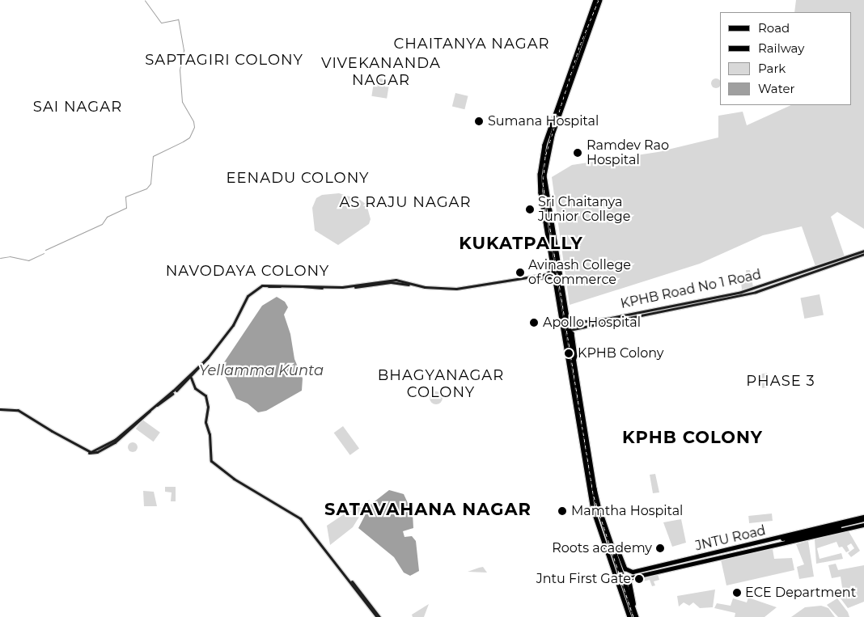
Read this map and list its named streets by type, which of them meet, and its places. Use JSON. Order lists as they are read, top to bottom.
{
  "streets": {
    "main road": ["KPHB Road No 1 Road", "JNTU Road"]
  },
  "districts": [
    "CHAITANYA NAGAR",
    "SAPTAGIRI COLONY",
    "VIVEKANANDA NAGAR",
    "SAI NAGAR",
    "EENADU COLONY",
    "AS RAJU NAGAR",
    "KUKATPALLY",
    "NAVODAYA COLONY",
    "BHAGYANAGAR COLONY",
    "PHASE 3",
    "KPHB COLONY",
    "SATAVAHANA NAGAR"
  ],
  "water": ["Yellamma Kunta"],
  "places": [
    "Sumana Hospital",
    "Ramdev Rao Hospital",
    "Sri Chaitanya Junior College",
    "Avinash College of Commerce",
    "Apollo Hospital",
    "KPHB Colony",
    "Mamtha Hospital",
    "Roots academy",
    "Jntu First Gate",
    "ECE Department"
  ],
  "legend": [
    "Road",
    "Railway",
    "Park",
    "Water"
  ]
}
